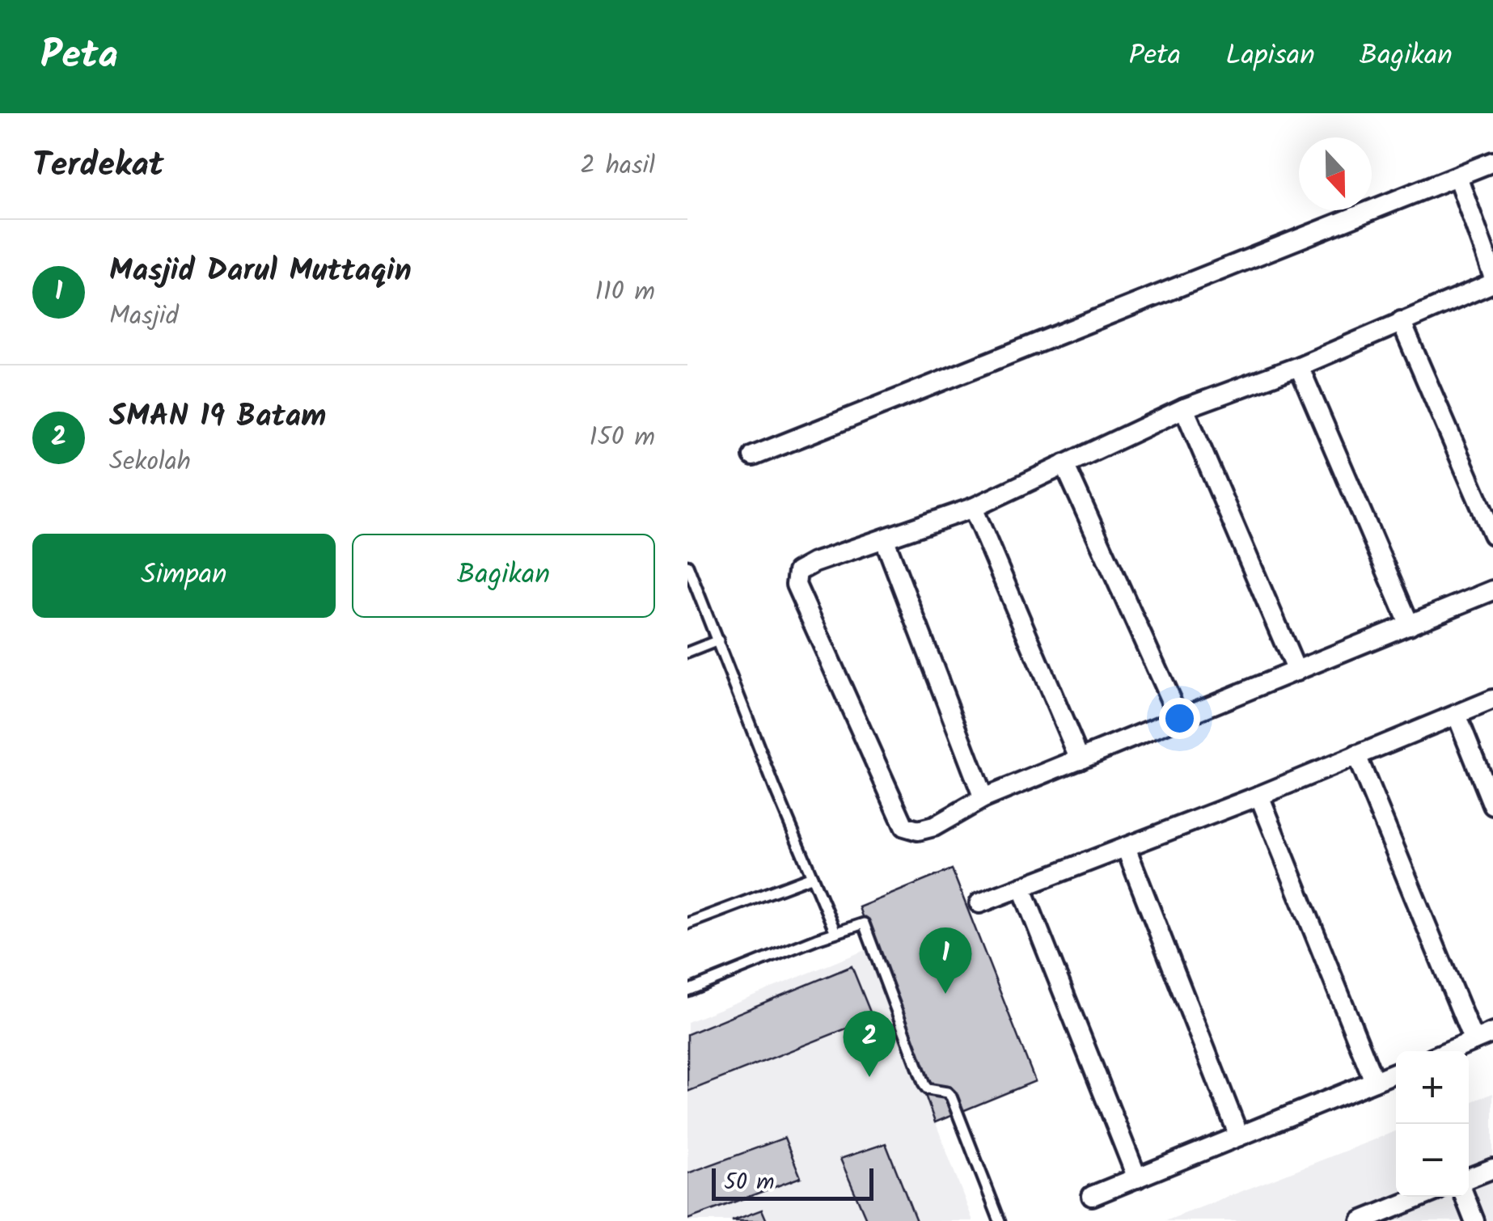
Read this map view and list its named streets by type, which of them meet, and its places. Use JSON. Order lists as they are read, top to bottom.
{
  "scale_bar": "50 m",
  "north": "bottom",
  "page": {
    "header": "Peta",
    "nav": ["Peta", "Lapisan", "Bagikan"],
    "heading": ["Terdekat", "2 hasil"],
    "list": [
      {
        "mark": "1",
        "name": "Masjid Darul Muttaqin",
        "note": "Masjid",
        "value": "110 m"
      },
      {
        "mark": "2",
        "name": "SMAN 19 Batam",
        "note": "Sekolah",
        "value": "150 m"
      }
    ],
    "buttons": ["Simpan", "Bagikan"],
    "pins": ["1", "2"],
    "map_buttons": ["+", "−"],
    "scale": "50 m"
  }
}
